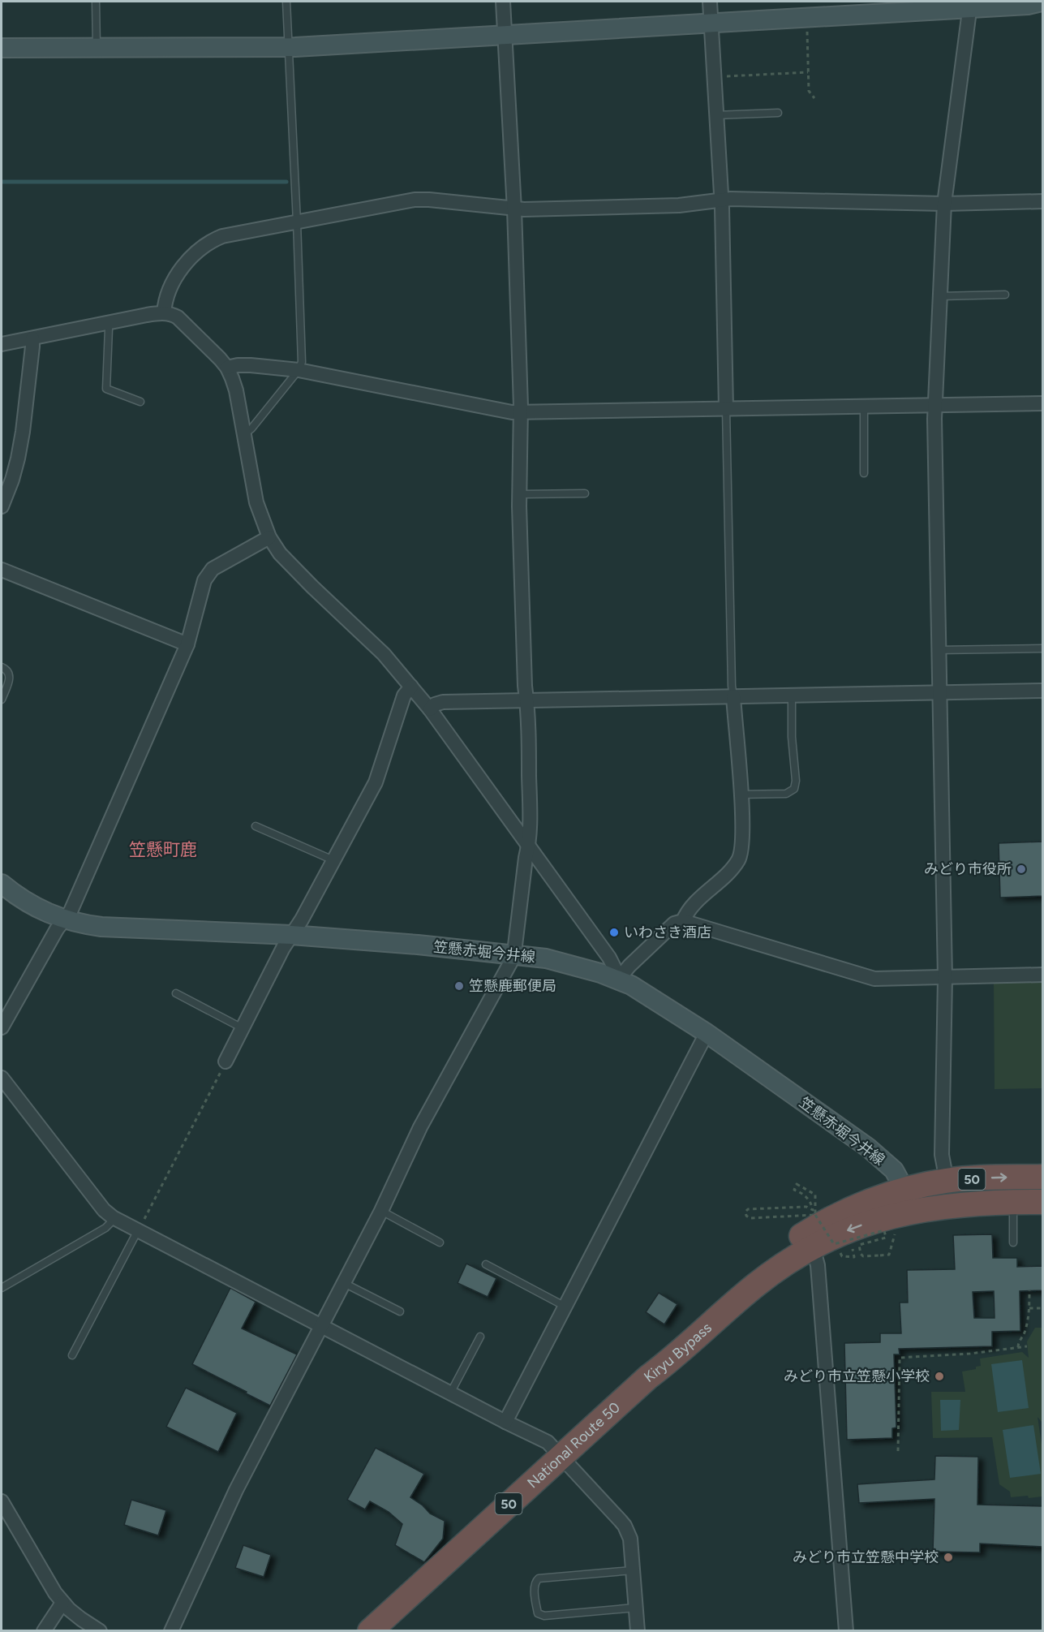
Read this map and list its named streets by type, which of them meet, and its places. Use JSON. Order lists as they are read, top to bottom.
{
  "streets": {
    "highway": ["50", "Kiryu Bypass", "National Route 50"],
    "main road": ["笠懸赤堀今井線"]
  },
  "crossings": [
    ["笠懸赤堀今井線", "50"],
    ["笠懸赤堀今井線", "Kiryu Bypass"],
    ["50", "Kiryu Bypass"],
    ["Kiryu Bypass", "National Route 50"]
  ],
  "districts": ["笠懸町鹿"],
  "places": [
    "みどり市役所",
    "いわさき酒店",
    "笠懸鹿郵便局",
    "みどり市立笠懸小学校",
    "みどり市立笠懸中学校"
  ]
}
